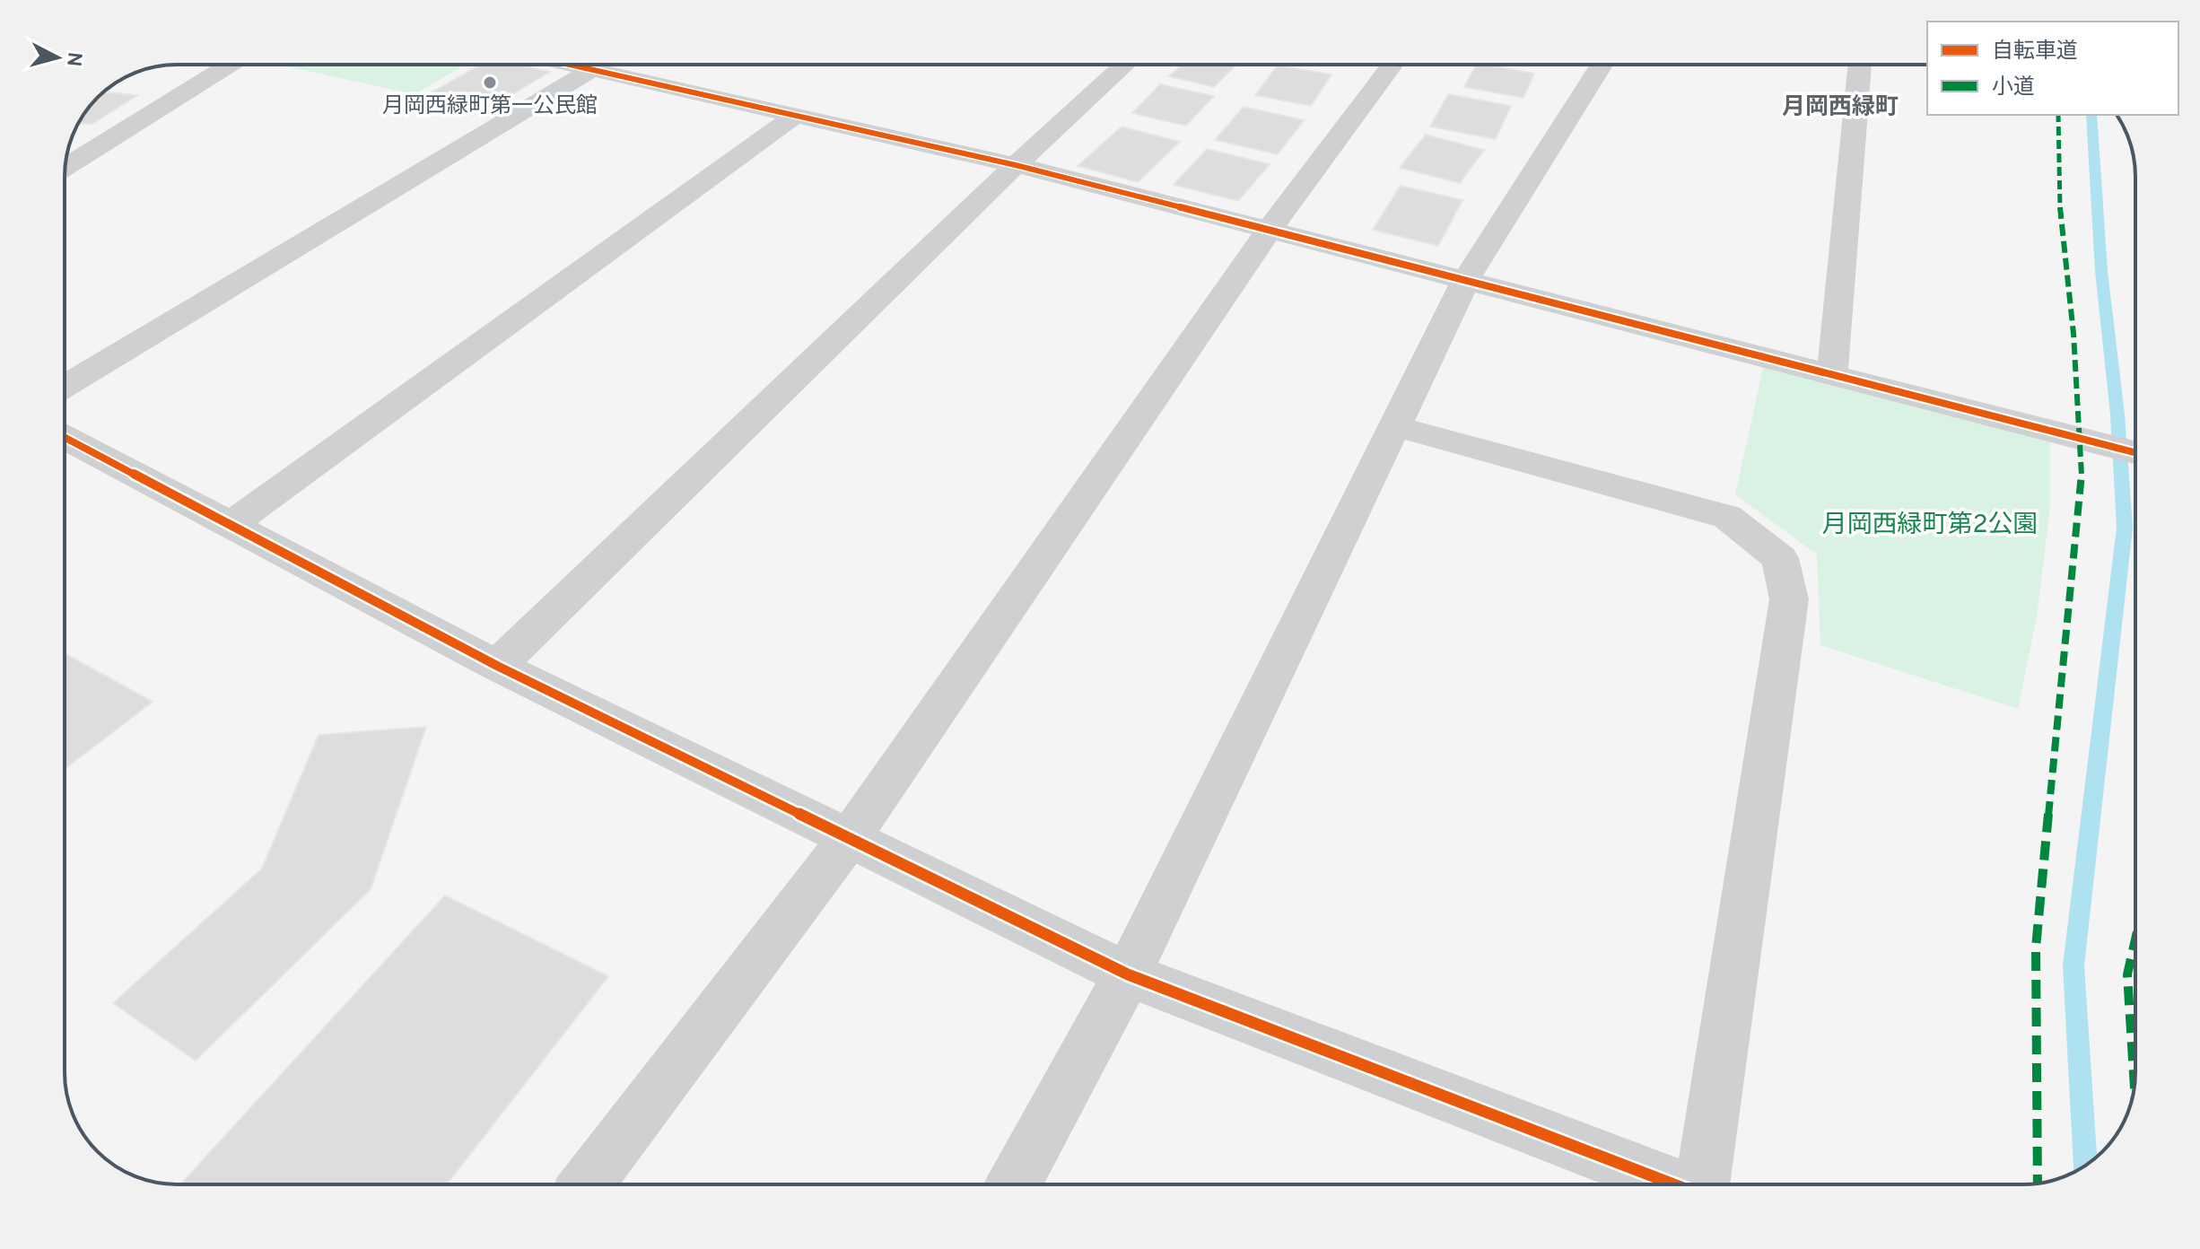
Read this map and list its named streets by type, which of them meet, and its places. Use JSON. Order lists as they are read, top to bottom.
{
  "districts": ["月岡西緑町"],
  "parks": ["月岡西緑町第2公園"],
  "places": ["月岡西緑町第一公民館"],
  "legend": ["自転車道", "小道"],
  "north": "right"
}
